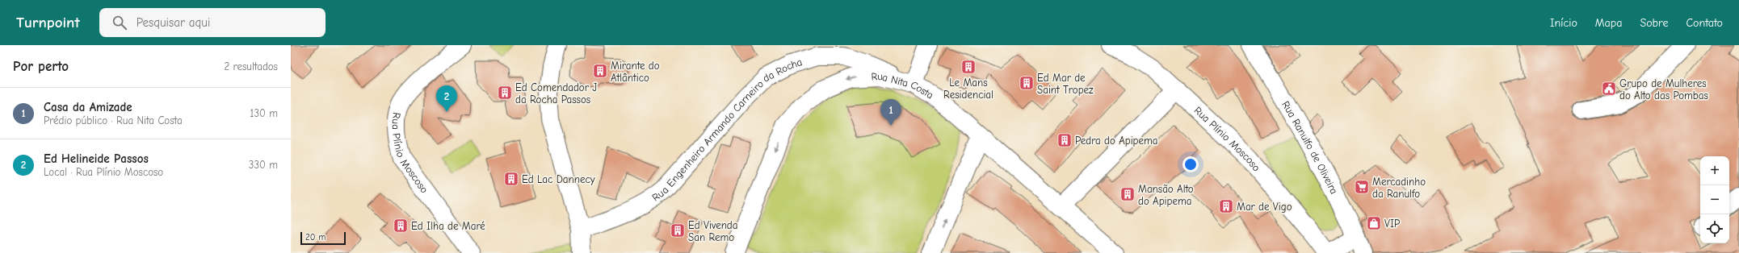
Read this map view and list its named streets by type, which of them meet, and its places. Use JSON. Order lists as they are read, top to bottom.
{
  "streets": {
    "street": [
      "Rua Nita Costa",
      "Rua Engenheiro Armando Carneiro da Rocha",
      "Rua Plínio Moscoso",
      "Rua Ranulfo de Oliveira"
    ]
  },
  "crossings": [
    ["Rua Nita Costa", "Rua Engenheiro Armando Carneiro da Rocha"]
  ],
  "one_way": ["Rua Nita Costa"],
  "places": {
    "building": [
      "Le Mans Residencial",
      "Mirante do Atlântico",
      "Ed Mar de Saint Tropez",
      "Ed Comendador J da Rocha Passos",
      "Pedra do Apipema",
      "Ed Lac Dannecy",
      "Mansão Alto do Apipema",
      "Mar de Vigo",
      "Ed Ilha de Maré",
      "Ed Vivenda San Remo"
    ],
    "public building": ["Grupo de Mulheres do Alto das Pombas"],
    "supermarket": ["Mercadinho da Ranulfo"],
    "shop": ["VIP"]
  },
  "scale_bar": "20 m",
  "page": {
    "header": "Turnpoint",
    "search": "Pesquisar aqui",
    "nav": [
      "Início",
      "Mapa",
      "Sobre",
      "Contato"
    ],
    "heading": ["Por perto", "2 resultados"],
    "pins": ["2", "1"],
    "list": [
      {
        "mark": "1",
        "name": "Casa da Amizade",
        "note": "Prédio público · Rua Nita Costa",
        "value": "130 m"
      },
      {
        "mark": "2",
        "name": "Ed Helineide Passos",
        "note": "Local · Rua Plínio Moscoso",
        "value": "330 m"
      }
    ],
    "map_buttons": ["+", "−"],
    "scale": "20 m"
  }
}
